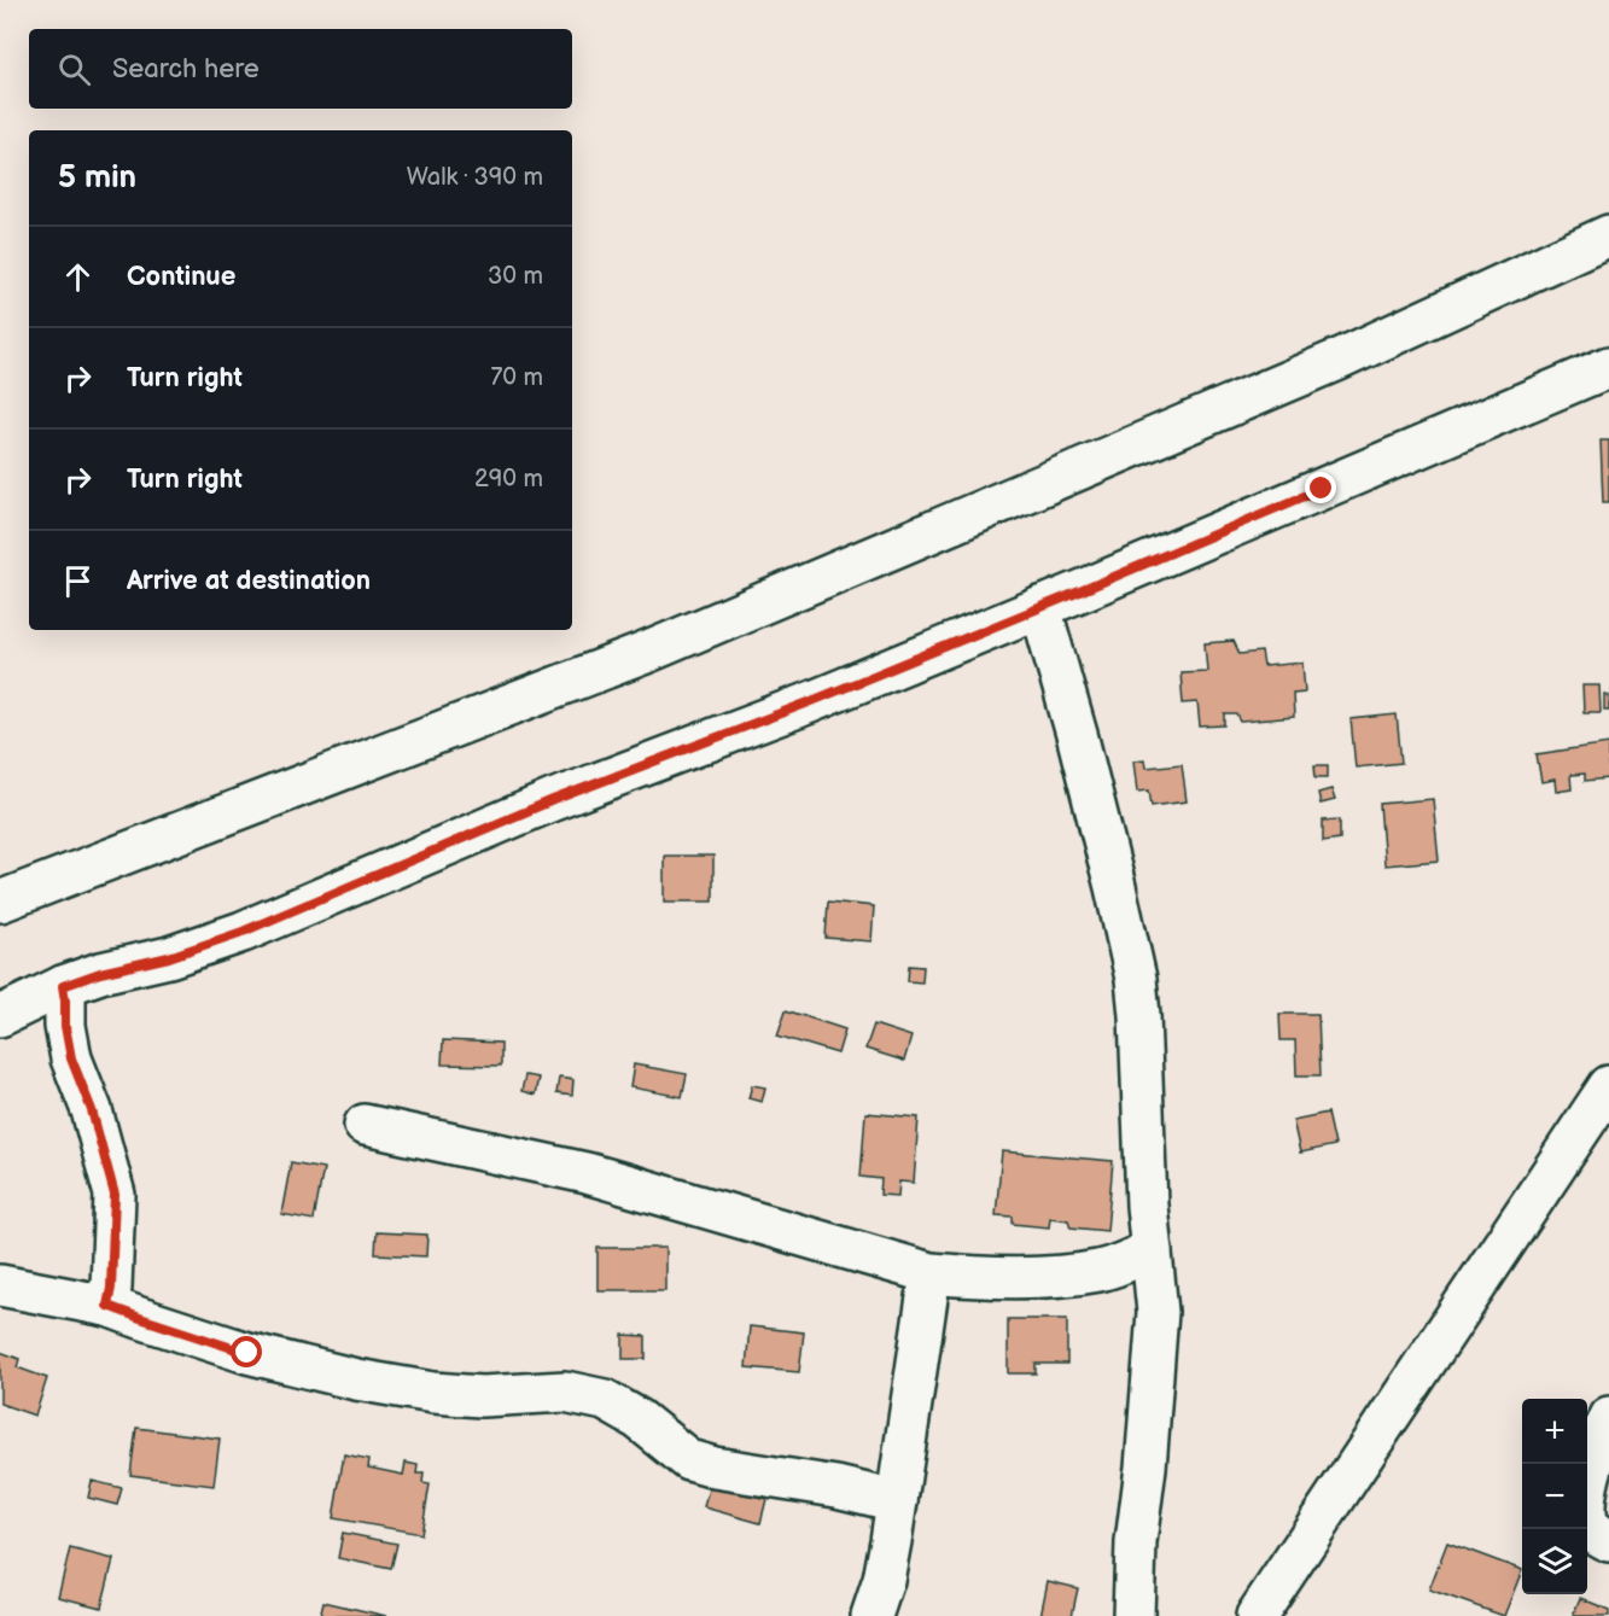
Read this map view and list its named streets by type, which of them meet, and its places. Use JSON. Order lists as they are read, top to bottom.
{
  "page": {
    "search": "Search here",
    "heading": ["5 min", "Walk · 390 m"],
    "list": [
      ["Continue", "30 m"],
      ["Turn right", "70 m"],
      ["Turn right", "290 m"],
      "Arrive at destination"
    ],
    "map_buttons": ["+", "−"]
  }
}
